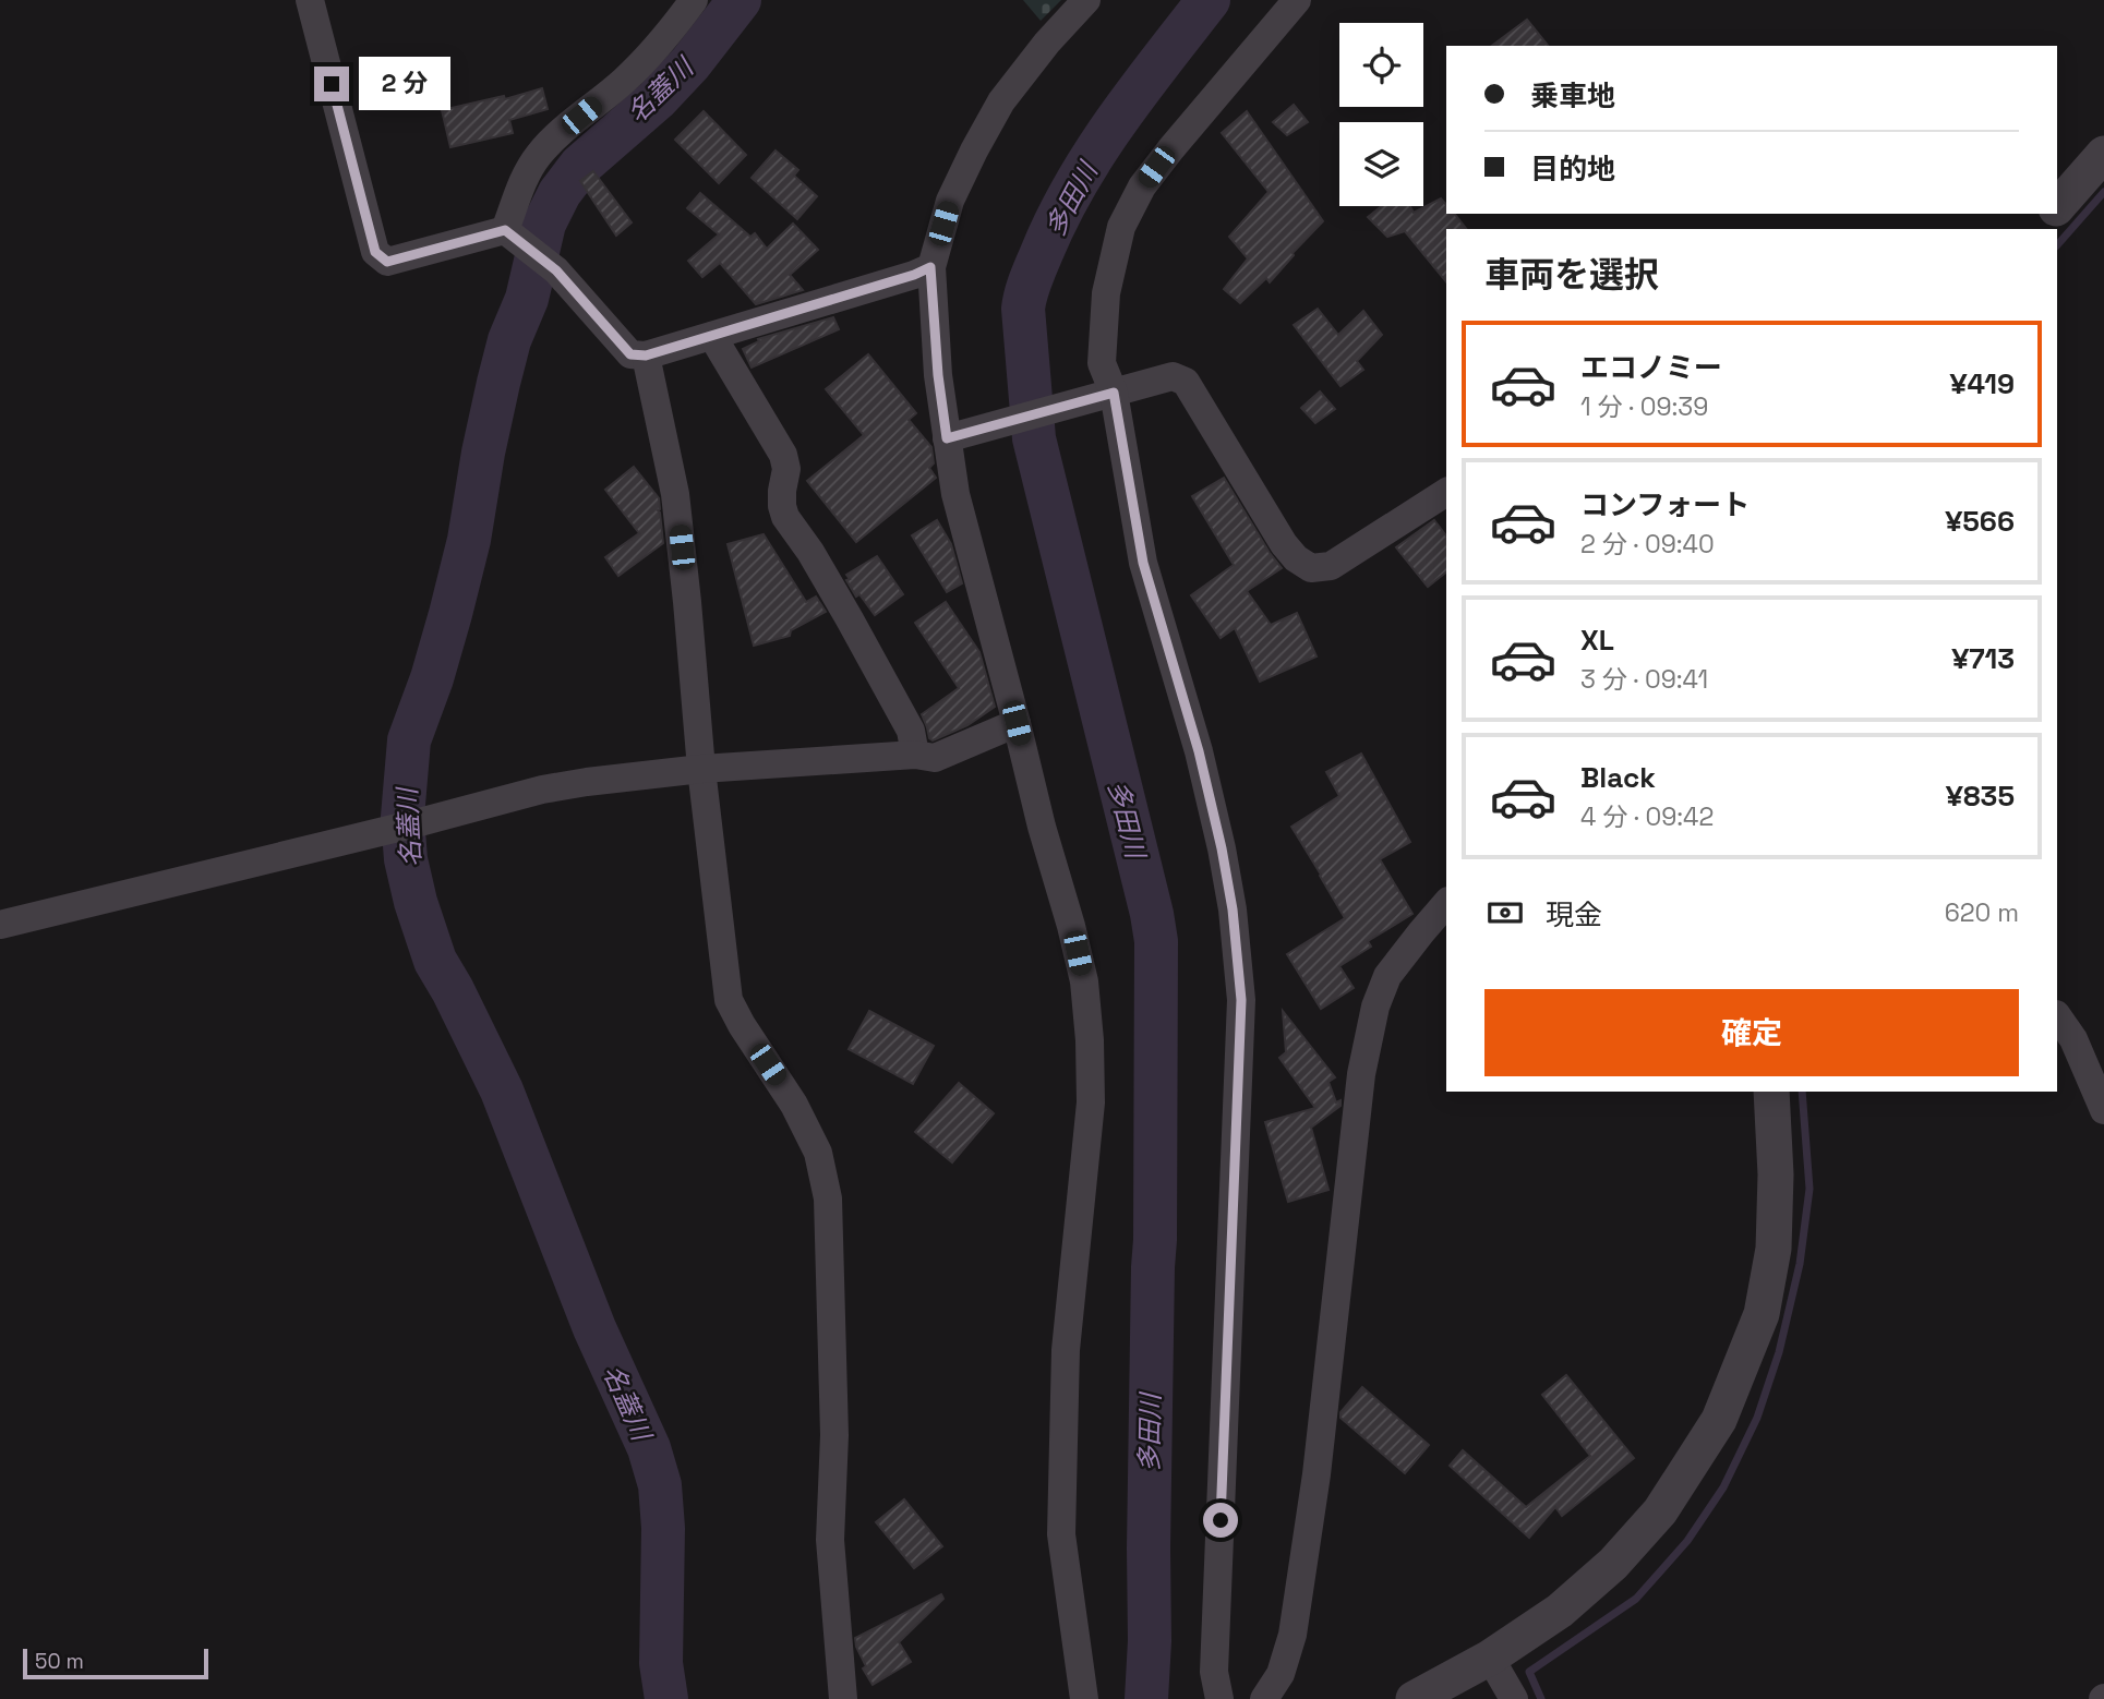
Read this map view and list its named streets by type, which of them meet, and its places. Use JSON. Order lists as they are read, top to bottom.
{
  "water": ["名蓋川", "多田川"],
  "scale_bar": "50 m",
  "page": {
    "banner": ["乗車地", "目的地"],
    "bubble": "2 分",
    "heading": "車両を選択",
    "list": [
      {
        "name": "エコノミー",
        "note": "1 分 · 09:39",
        "value": "¥419"
      },
      {
        "name": "コンフォート",
        "note": "2 分 · 09:40",
        "value": "¥566"
      },
      {
        "name": "XL",
        "note": "3 分 · 09:41",
        "value": "¥713"
      },
      {
        "name": "Black",
        "note": "4 分 · 09:42",
        "value": "¥835"
      }
    ],
    "pay": ["現金", "620 m"],
    "buttons": "確定",
    "scale": "50 m"
  }
}
